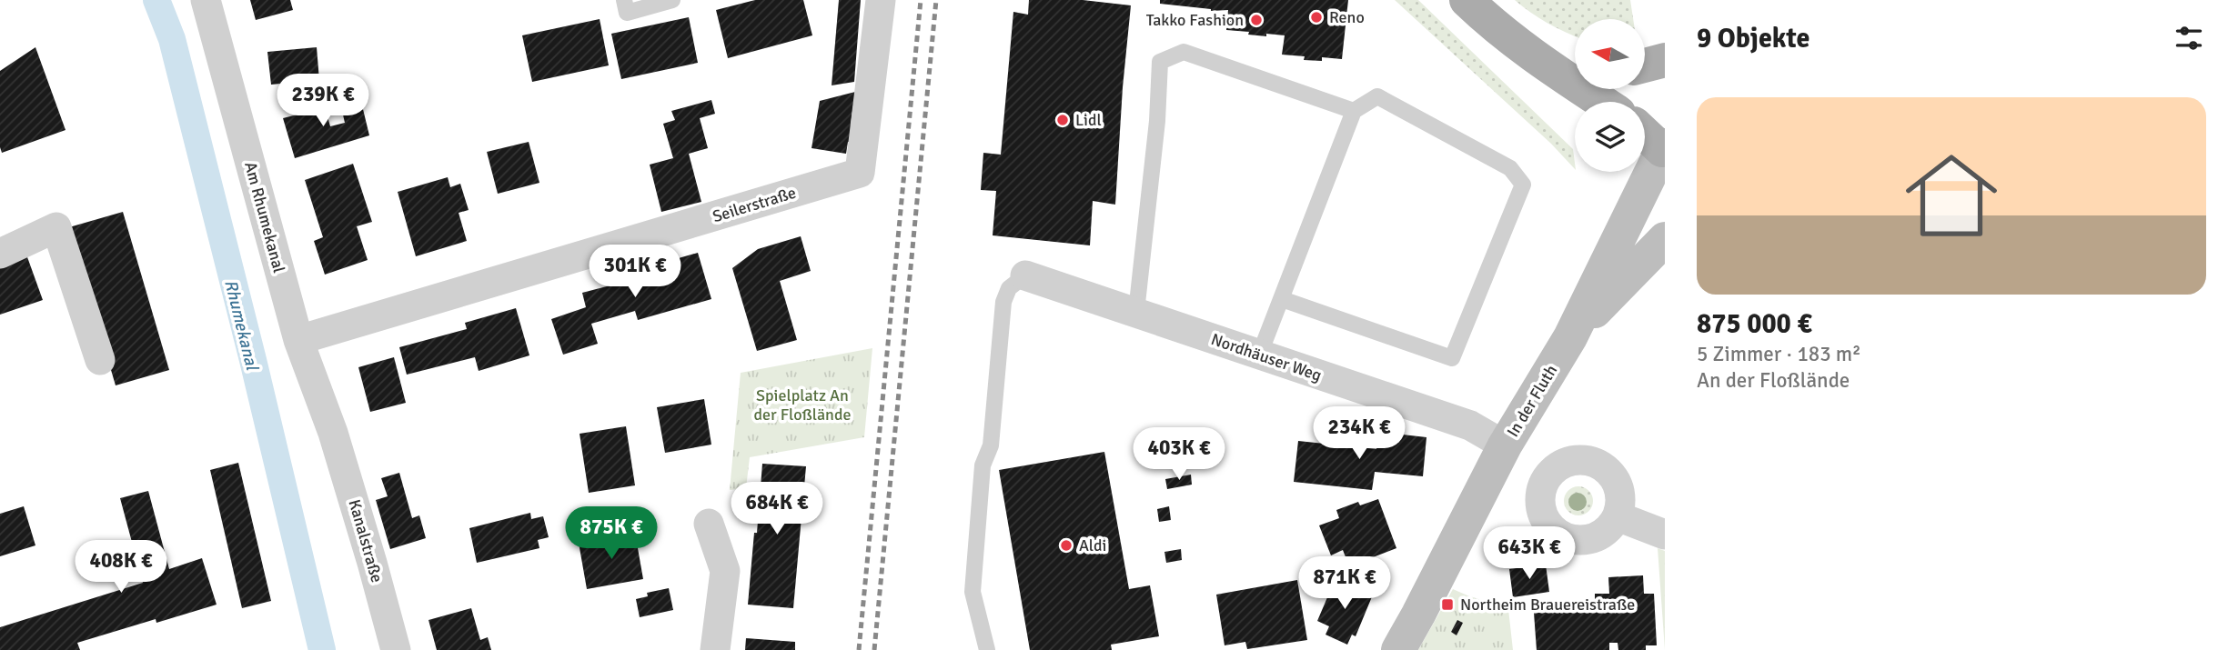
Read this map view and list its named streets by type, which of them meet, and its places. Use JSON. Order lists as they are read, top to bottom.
{
  "streets": {
    "main road": ["In der Fluth"],
    "street": [
      "Seilerstraße",
      "Am Rhumekanal",
      "Nordhäuser Weg",
      "Kanalstraße"
    ]
  },
  "crossings": [
    ["Seilerstraße", "Am Rhumekanal"],
    ["Am Rhumekanal", "Kanalstraße"],
    ["Nordhäuser Weg", "In der Fluth"]
  ],
  "water": ["Rhumekanal"],
  "parks": ["Spielplatz An der Floßlände"],
  "places": {
    "other": [
      "Reno",
      "Takko Fashion",
      "Lidl",
      "Aldi"
    ],
    "transit": ["Northeim Brauereistraße"]
  },
  "north": "left",
  "page": {
    "heading": "9 Objekte",
    "price": [
      "239K €",
      "301K €",
      "234K €",
      "403K €",
      "684K €",
      "875K €",
      "643K €",
      "408K €",
      "871K €"
    ],
    "list": [
      {
        "name": "875 000 €",
        "note": "5 Zimmer · 183 m² · An der Floßlände"
      }
    ]
  }
}
